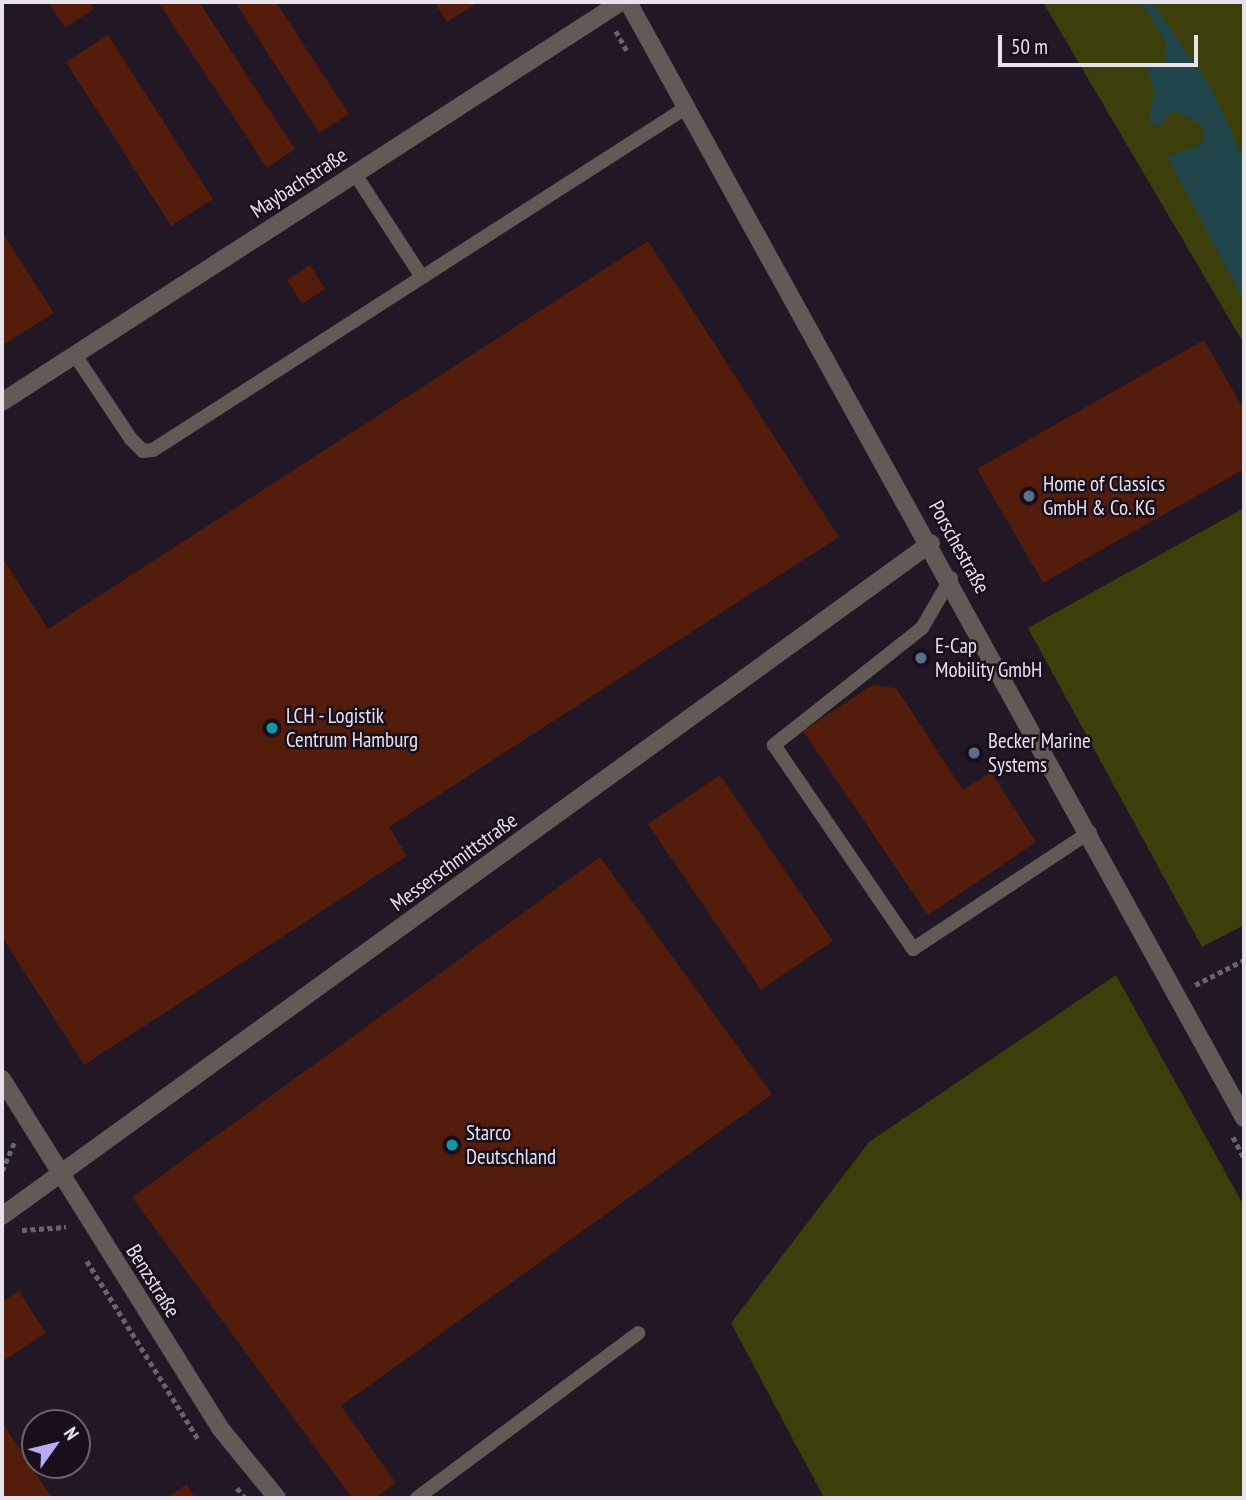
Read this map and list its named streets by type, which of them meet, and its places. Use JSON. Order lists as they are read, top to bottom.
{
  "streets": {
    "street": [
      "Maybachstraße",
      "Porschestraße",
      "Messerschmittstraße",
      "Benzstraße"
    ]
  },
  "crossings": [
    ["Porschestraße", "Messerschmittstraße"],
    ["Messerschmittstraße", "Benzstraße"]
  ],
  "places": [
    "Home of Classics GmbH & Co. KG",
    "E-Cap Mobility GmbH",
    "LCH - Logistik Centrum Hamburg",
    "Becker Marine Systems",
    "Starco Deutschland"
  ],
  "scale_bar": "50 m",
  "north": "top right"
}
